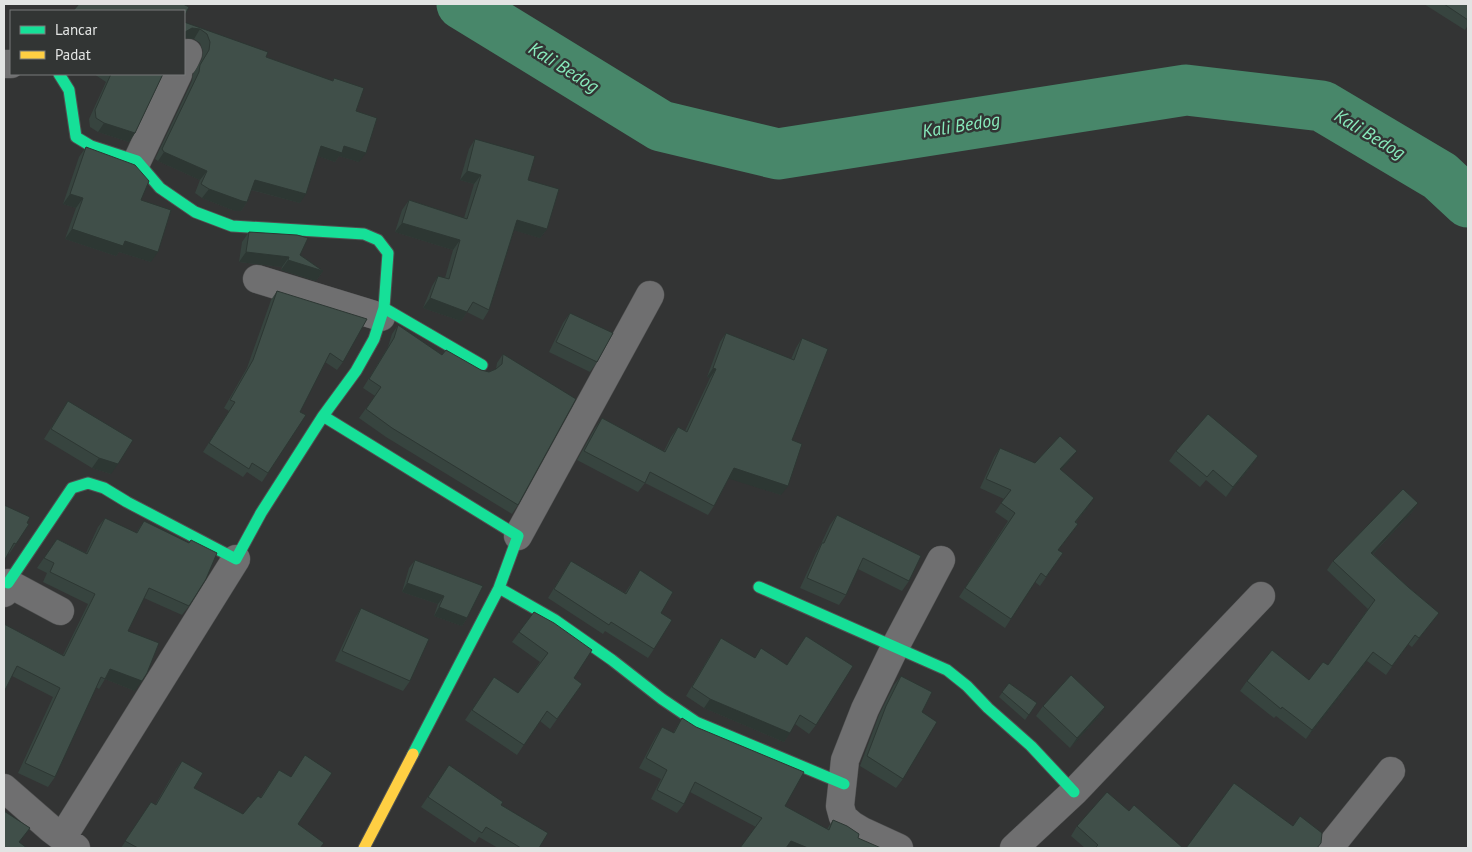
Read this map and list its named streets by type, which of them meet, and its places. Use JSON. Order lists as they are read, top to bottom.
{
  "water": ["Kali Bedog"],
  "legend": ["Lancar", "Padat"]
}
